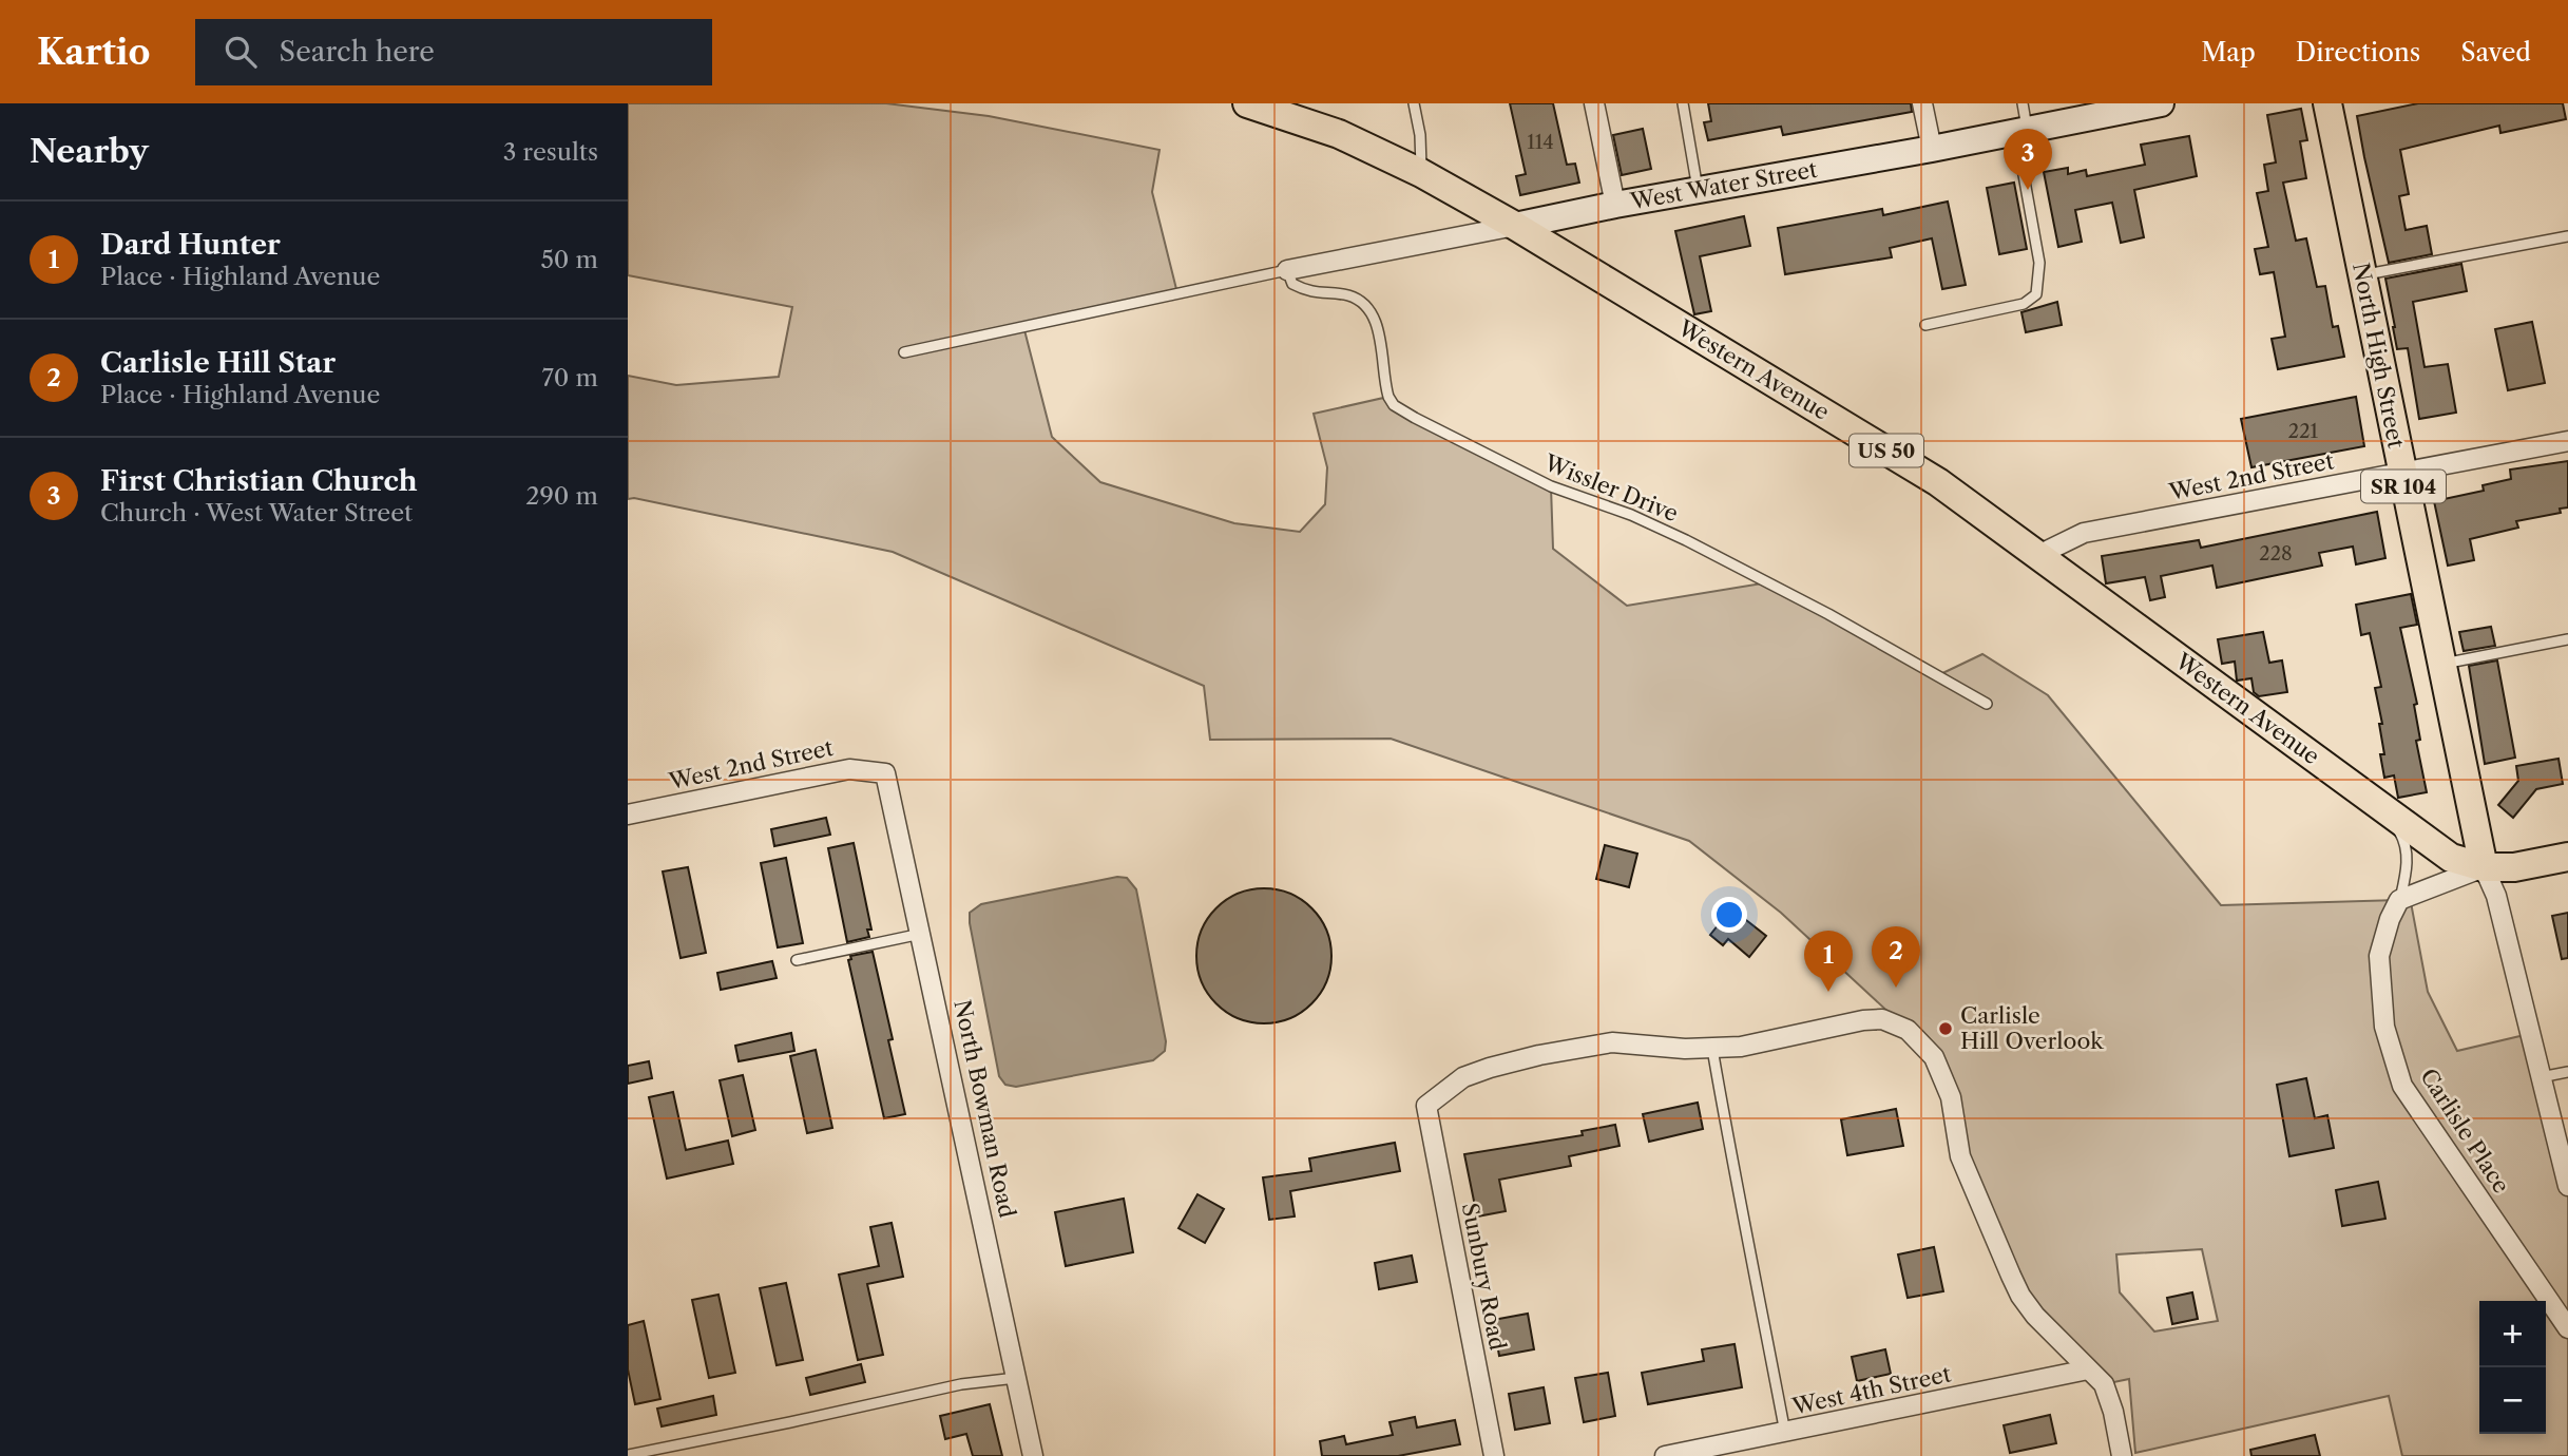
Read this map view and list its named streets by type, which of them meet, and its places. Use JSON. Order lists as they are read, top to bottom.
{
  "streets": {
    "main road": [
      "North High Street",
      "Western Avenue",
      "US 50",
      "SR 104"
    ],
    "street": [
      "West Water Street",
      "West 2nd Street",
      "North Bowman Road",
      "Carlisle Place",
      "Sunbury Road",
      "West 4th Street"
    ],
    "lane": ["Wissler Drive"]
  },
  "crossings": [
    ["West Water Street", "Western Avenue"],
    ["West Water Street", "Wissler Drive"],
    ["North High Street", "Western Avenue"],
    ["North High Street", "US 50"],
    ["North High Street", "West 2nd Street"],
    ["Western Avenue", "US 50"],
    ["Western Avenue", "West 2nd Street"],
    ["West 2nd Street", "North Bowman Road"]
  ],
  "places": ["Carlisle Hill Overlook"],
  "house_numbers": ["114", "221", "228"],
  "page": {
    "header": "Kartio",
    "search": "Search here",
    "nav": ["Map", "Directions", "Saved"],
    "heading": ["Nearby", "3 results"],
    "pins": ["3", "2", "1"],
    "list": [
      {
        "mark": "1",
        "name": "Dard Hunter",
        "note": "Place · Highland Avenue",
        "value": "50 m"
      },
      {
        "mark": "2",
        "name": "Carlisle Hill Star",
        "note": "Place · Highland Avenue",
        "value": "70 m"
      },
      {
        "mark": "3",
        "name": "First Christian Church",
        "note": "Church · West Water Street",
        "value": "290 m"
      }
    ],
    "map_buttons": ["+", "−"]
  }
}
